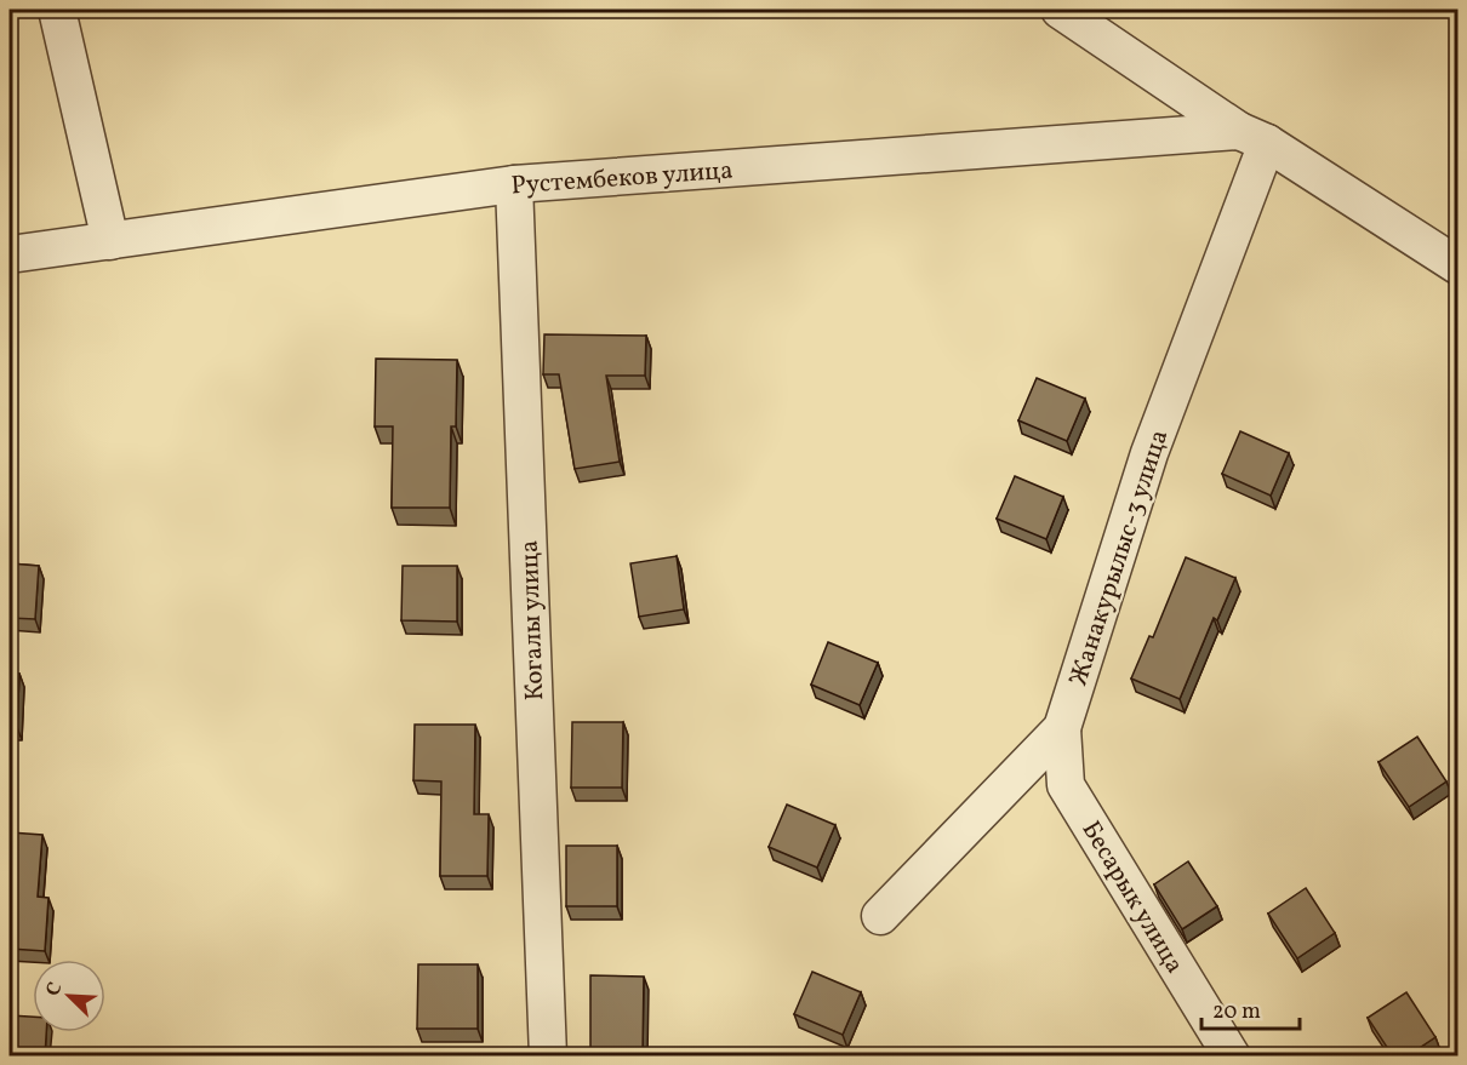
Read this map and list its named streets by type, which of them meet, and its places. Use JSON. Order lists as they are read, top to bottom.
{
  "streets": {
    "street": [
      "Рустембеков улица",
      "Жанакурылыс-3 улица",
      "Когалы улица",
      "Бесарык улица"
    ]
  },
  "crossings": [
    ["Рустембеков улица", "Жанакурылыс-3 улица"],
    ["Рустембеков улица", "Когалы улица"],
    ["Жанакурылыс-3 улица", "Бесарык улица"]
  ],
  "scale_bar": "20 m",
  "north": "top left"
}
